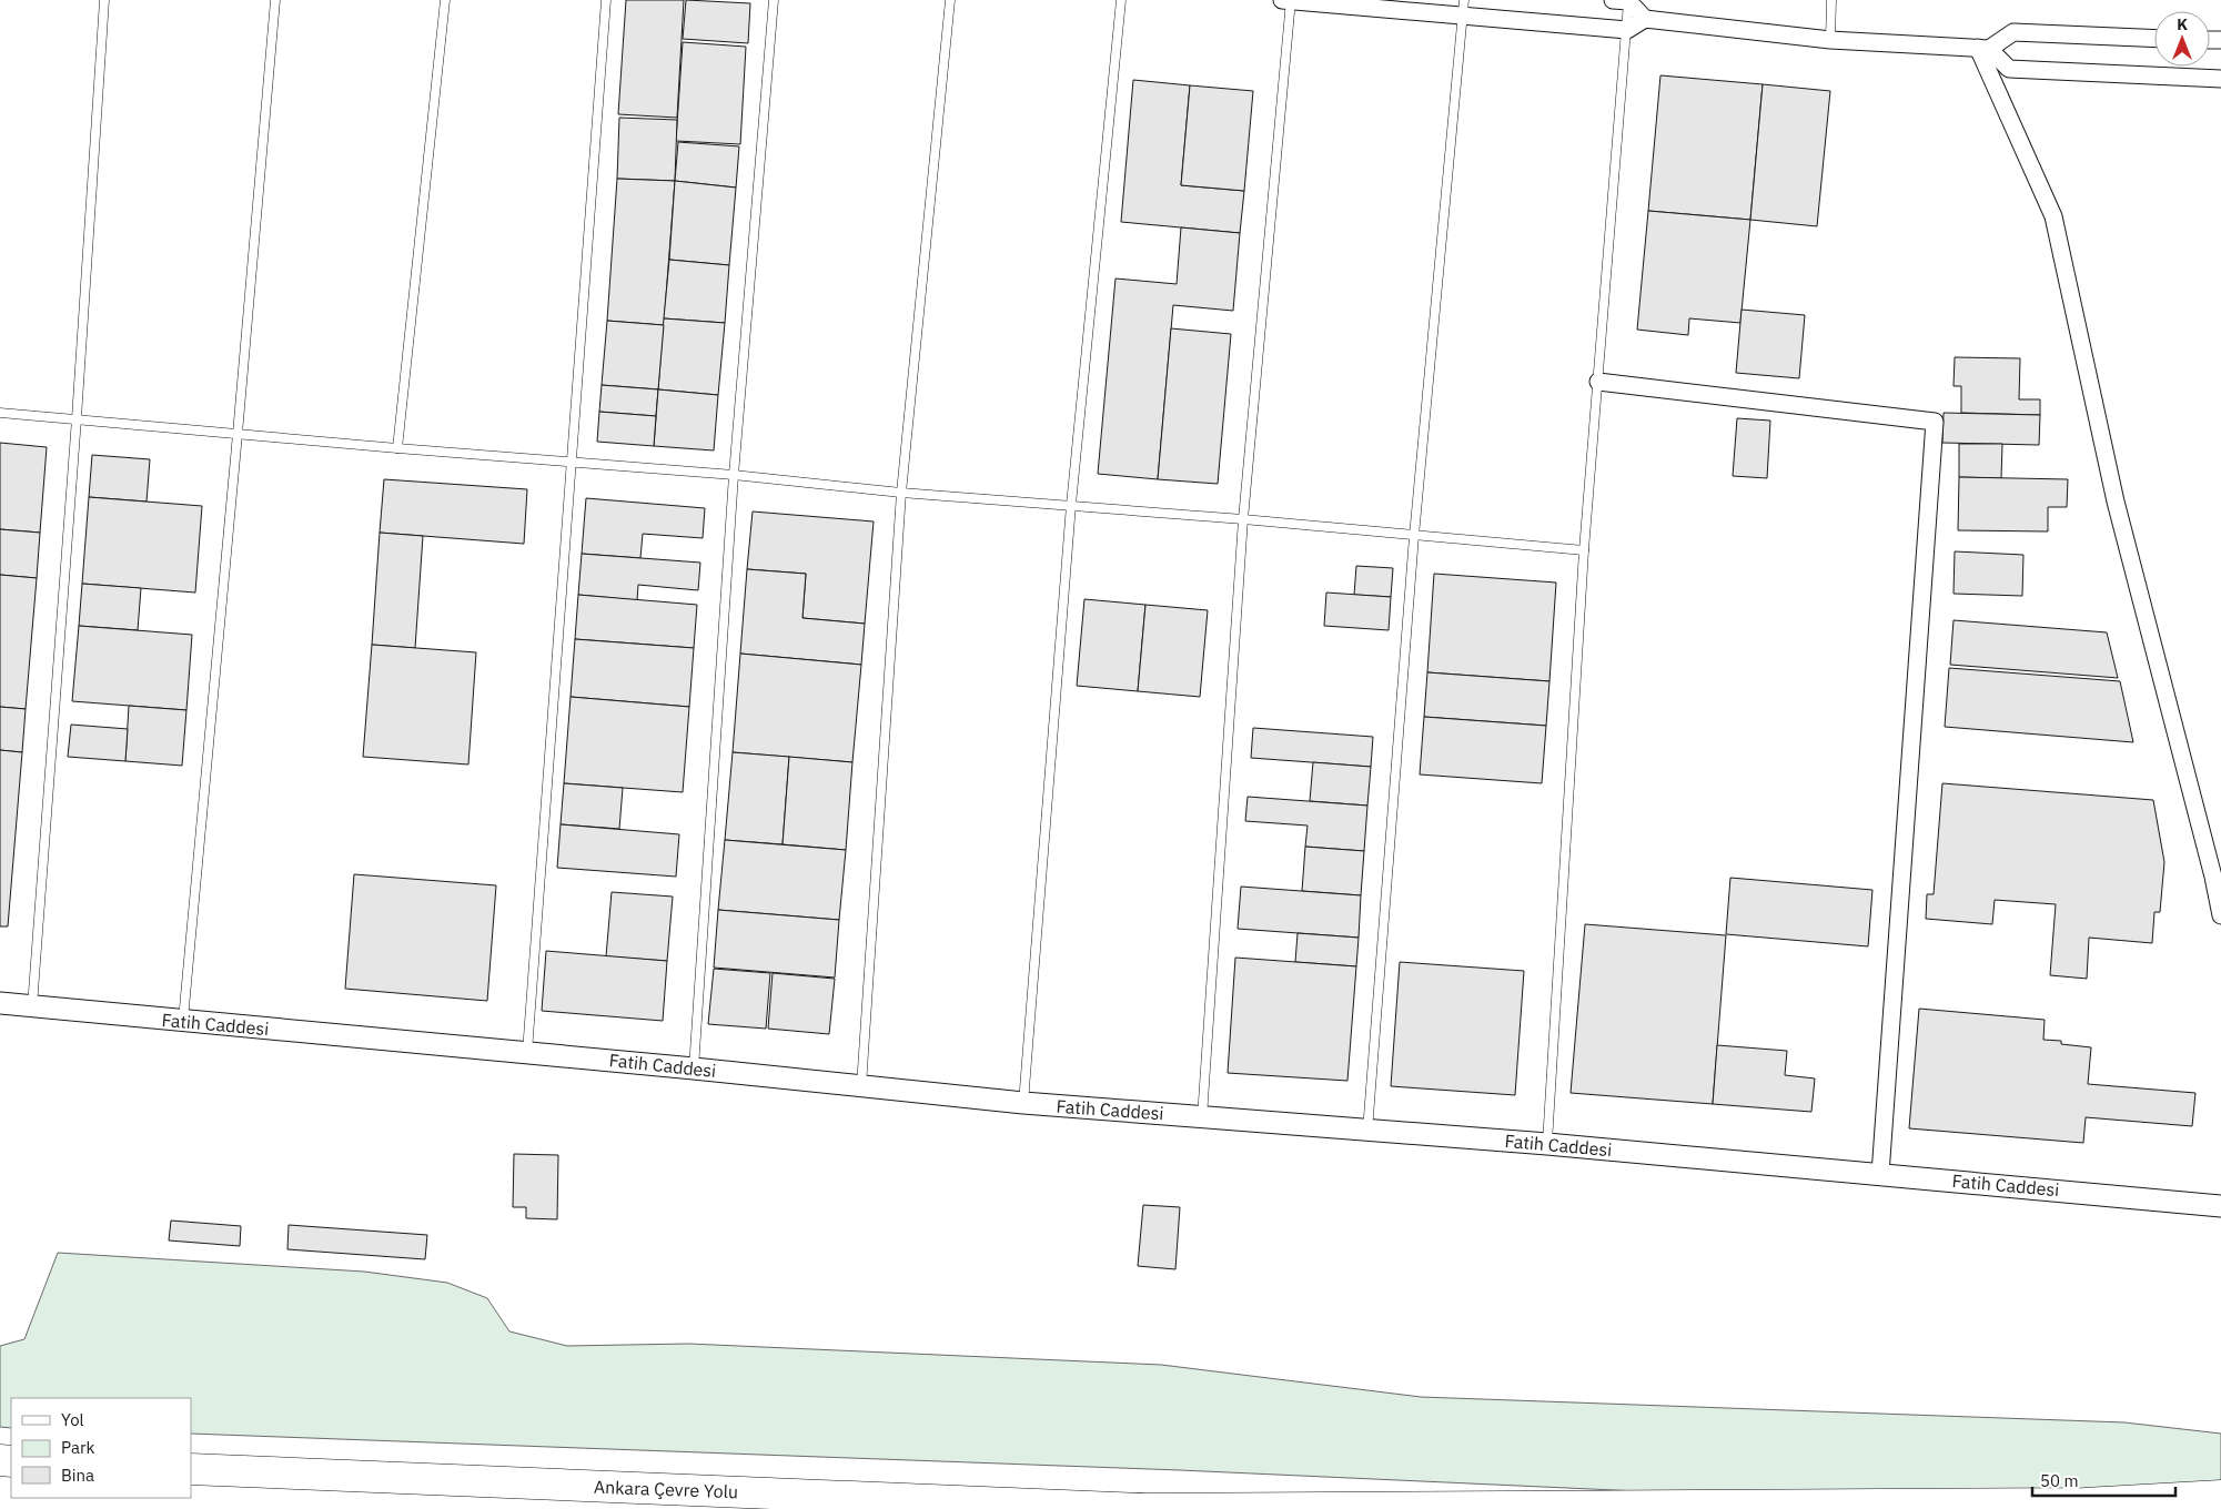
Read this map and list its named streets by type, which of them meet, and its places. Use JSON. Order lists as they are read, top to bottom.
{
  "streets": {
    "highway": ["Ankara Çevre Yolu"],
    "street": ["Fatih Caddesi"]
  },
  "legend": ["Yol", "Park", "Bina"],
  "scale_bar": "50 m",
  "north": "top"
}
